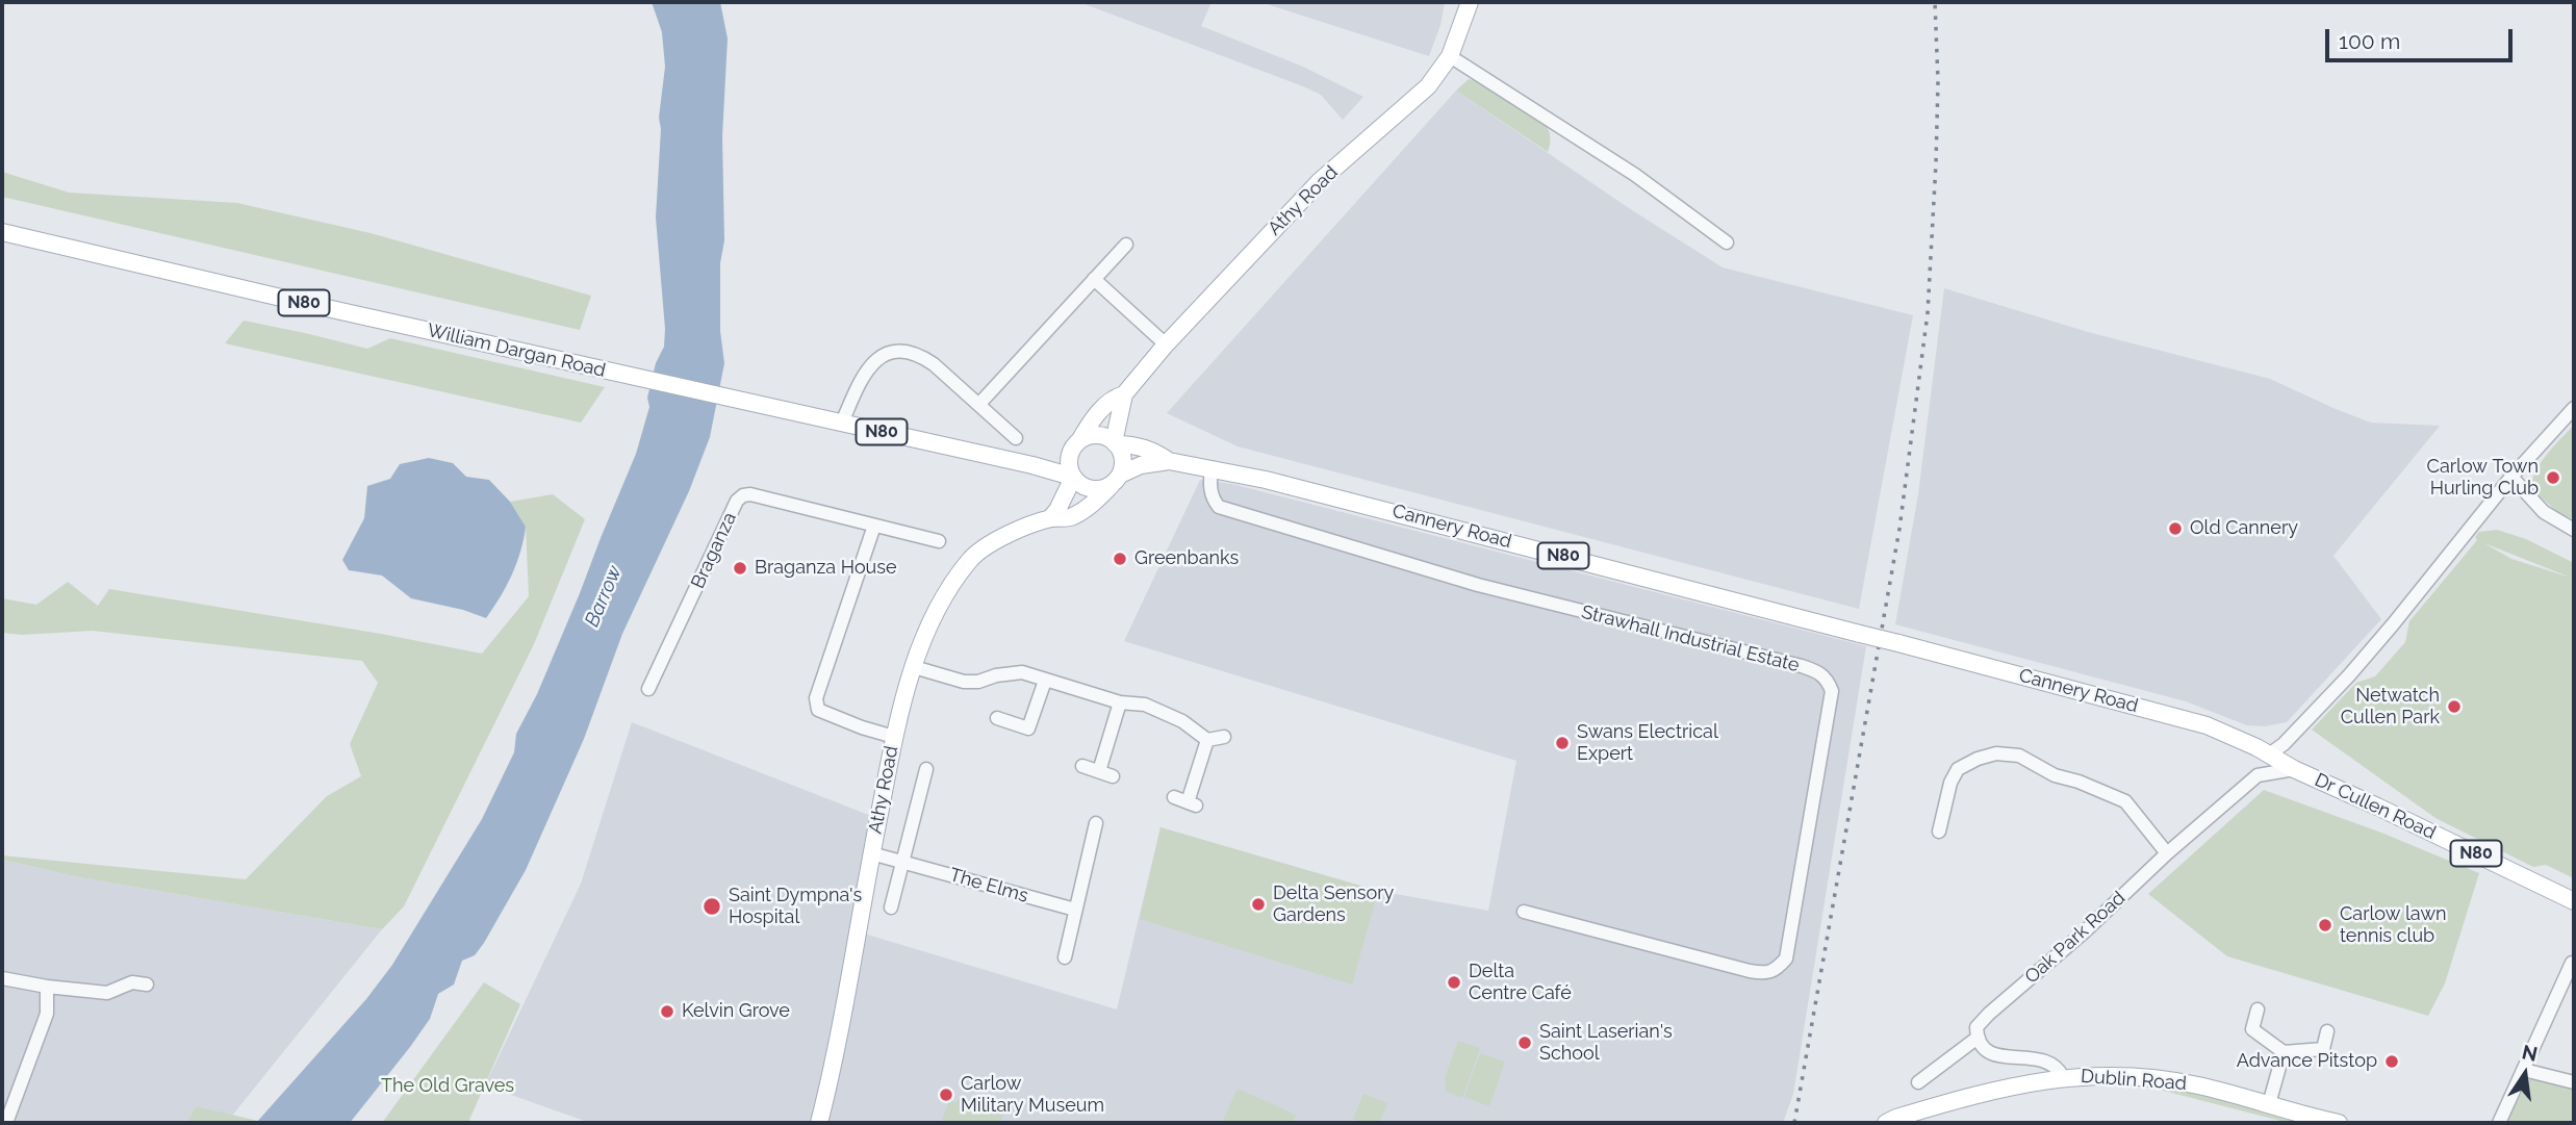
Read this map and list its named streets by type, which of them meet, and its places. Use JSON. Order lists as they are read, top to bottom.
{
  "streets": {
    "main road": [
      "Athy Road",
      "N80",
      "William Dargan Road",
      "Cannery Road",
      "Dr Cullen Road",
      "Dublin Road"
    ],
    "street": [
      "Braganza",
      "Strawhall Industrial Estate",
      "The Elms",
      "Oak Park Road"
    ]
  },
  "crossings": [
    ["Athy Road", "N80"],
    ["Athy Road", "William Dargan Road"],
    ["Athy Road", "Cannery Road"],
    ["Athy Road", "The Elms"],
    ["N80", "William Dargan Road"],
    ["N80", "Cannery Road"],
    ["N80", "Dr Cullen Road"],
    ["William Dargan Road", "Cannery Road"],
    ["Cannery Road", "Strawhall Industrial Estate"]
  ],
  "water": ["Barrow"],
  "parks": ["The Old Graves"],
  "places": [
    "Carlow Town Hurling Club",
    "Old Cannery",
    "Greenbanks",
    "Braganza House",
    "Netwatch Cullen Park",
    "Swans Electrical Expert",
    "Delta Sensory Gardens",
    "Saint Dympna's Hospital",
    "Carlow lawn tennis club",
    "Delta Centre Café",
    "Kelvin Grove",
    "Saint Laserian's School",
    "Advance Pitstop",
    "Carlow Military Museum"
  ],
  "scale_bar": "100 m",
  "north": "top"
}
